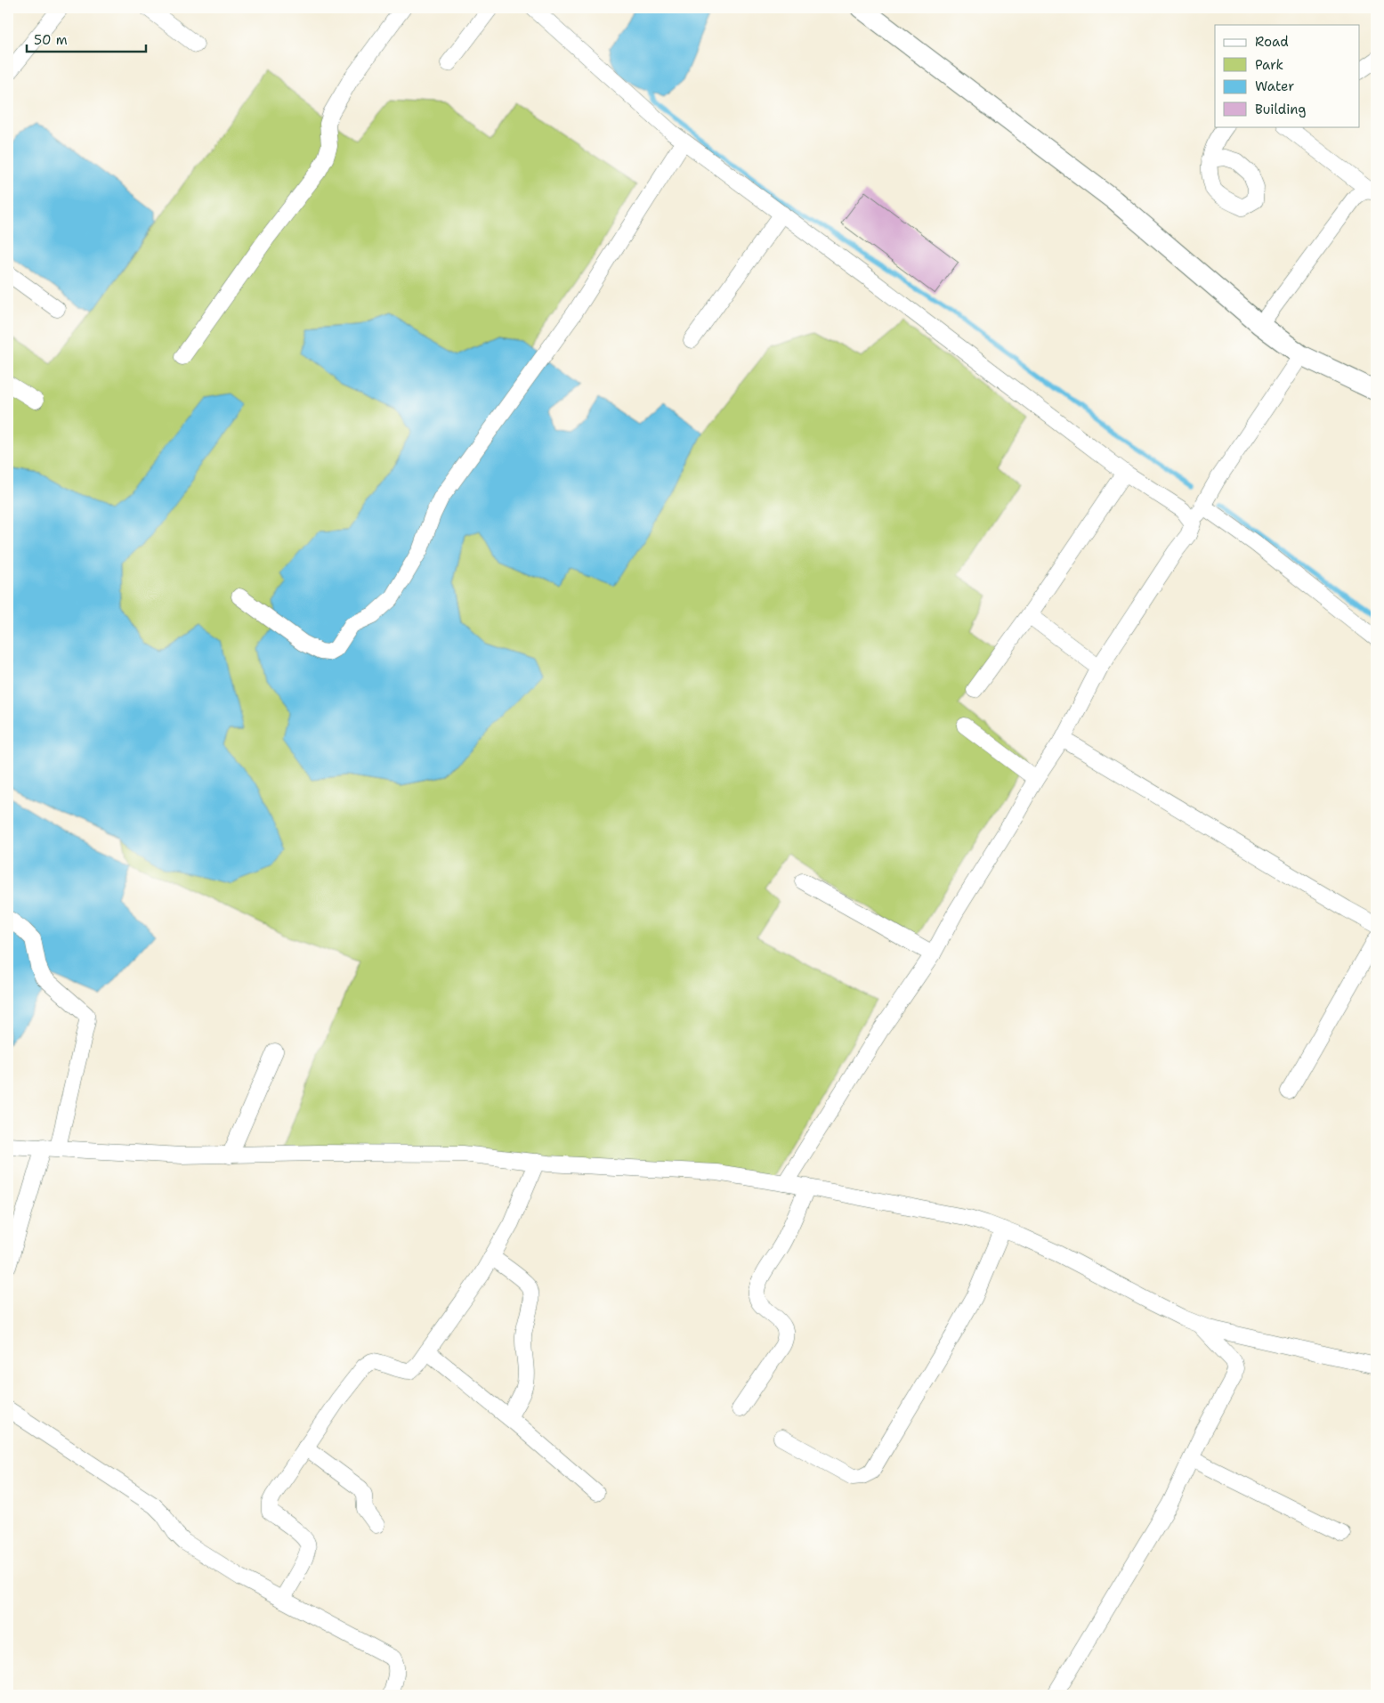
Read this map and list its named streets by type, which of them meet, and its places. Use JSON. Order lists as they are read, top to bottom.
{
  "legend": [
    "Road",
    "Park",
    "Water",
    "Building"
  ],
  "scale_bar": "50 m"
}
